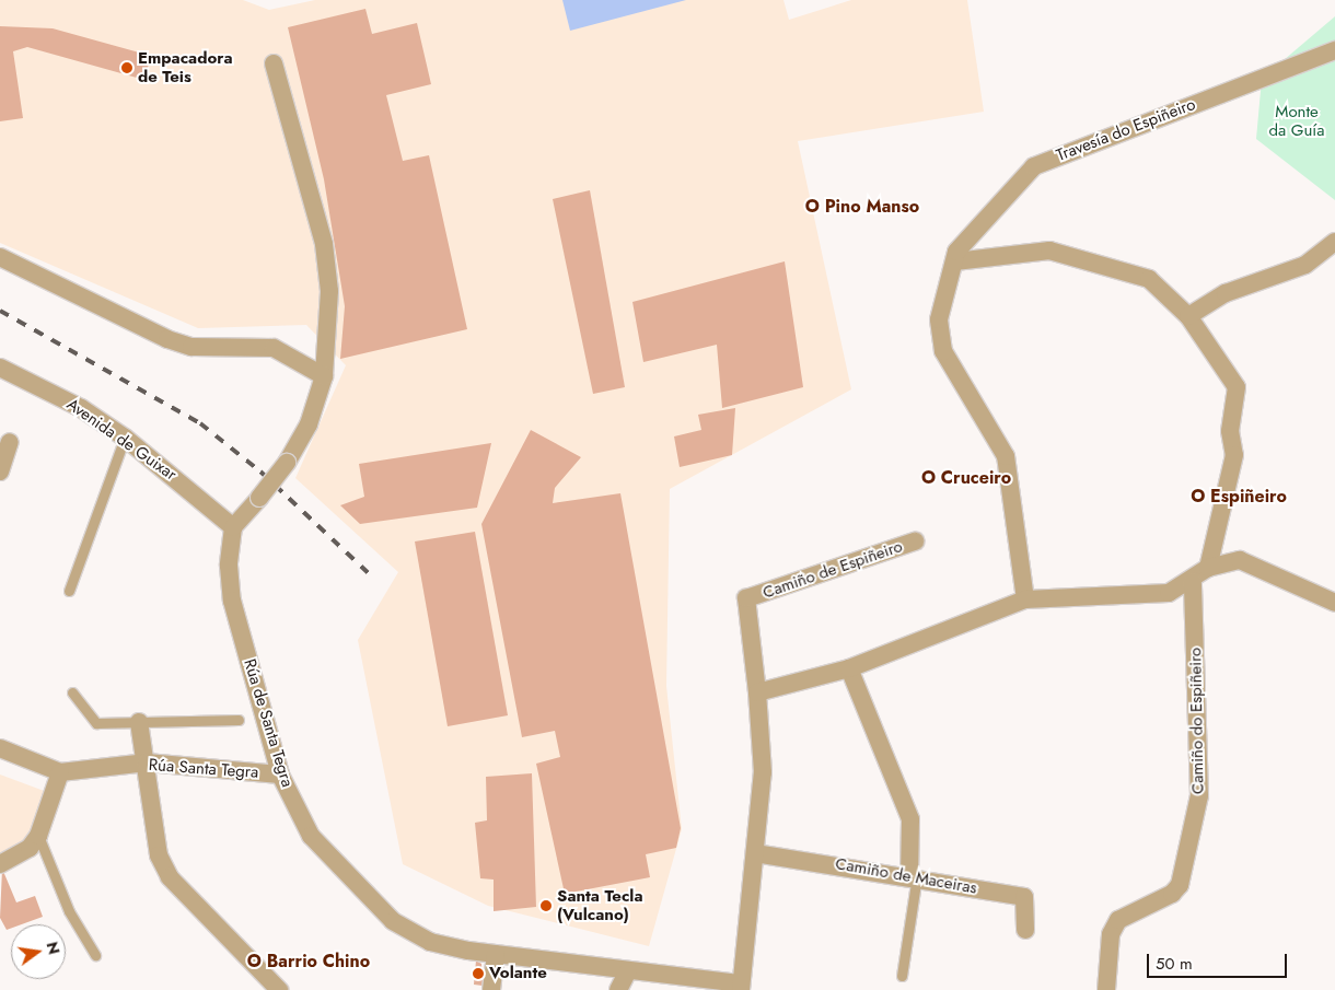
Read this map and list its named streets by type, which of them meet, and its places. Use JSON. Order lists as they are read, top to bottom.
{
  "streets": {
    "street": [
      "Travesía do Espiñeiro",
      "Avenida de Guixar",
      "Camiño de Espiñeiro",
      "Camiño do Espiñeiro",
      "Rúa de Santa Tegra",
      "Rúa Santa Tegra",
      "Camiño de Maceiras"
    ]
  },
  "crossings": [
    ["Avenida de Guixar", "Rúa de Santa Tegra"],
    ["Rúa de Santa Tegra", "Rúa Santa Tegra"]
  ],
  "districts": [
    "O Pino Manso",
    "O Cruceiro",
    "O Espiñeiro",
    "O Barrio Chino"
  ],
  "parks": ["Monte da Guía"],
  "places": ["Empacadora de Teis", "Santa Tecla (Vulcano)", "Volante"],
  "scale_bar": "50 m",
  "north": "right"
}
